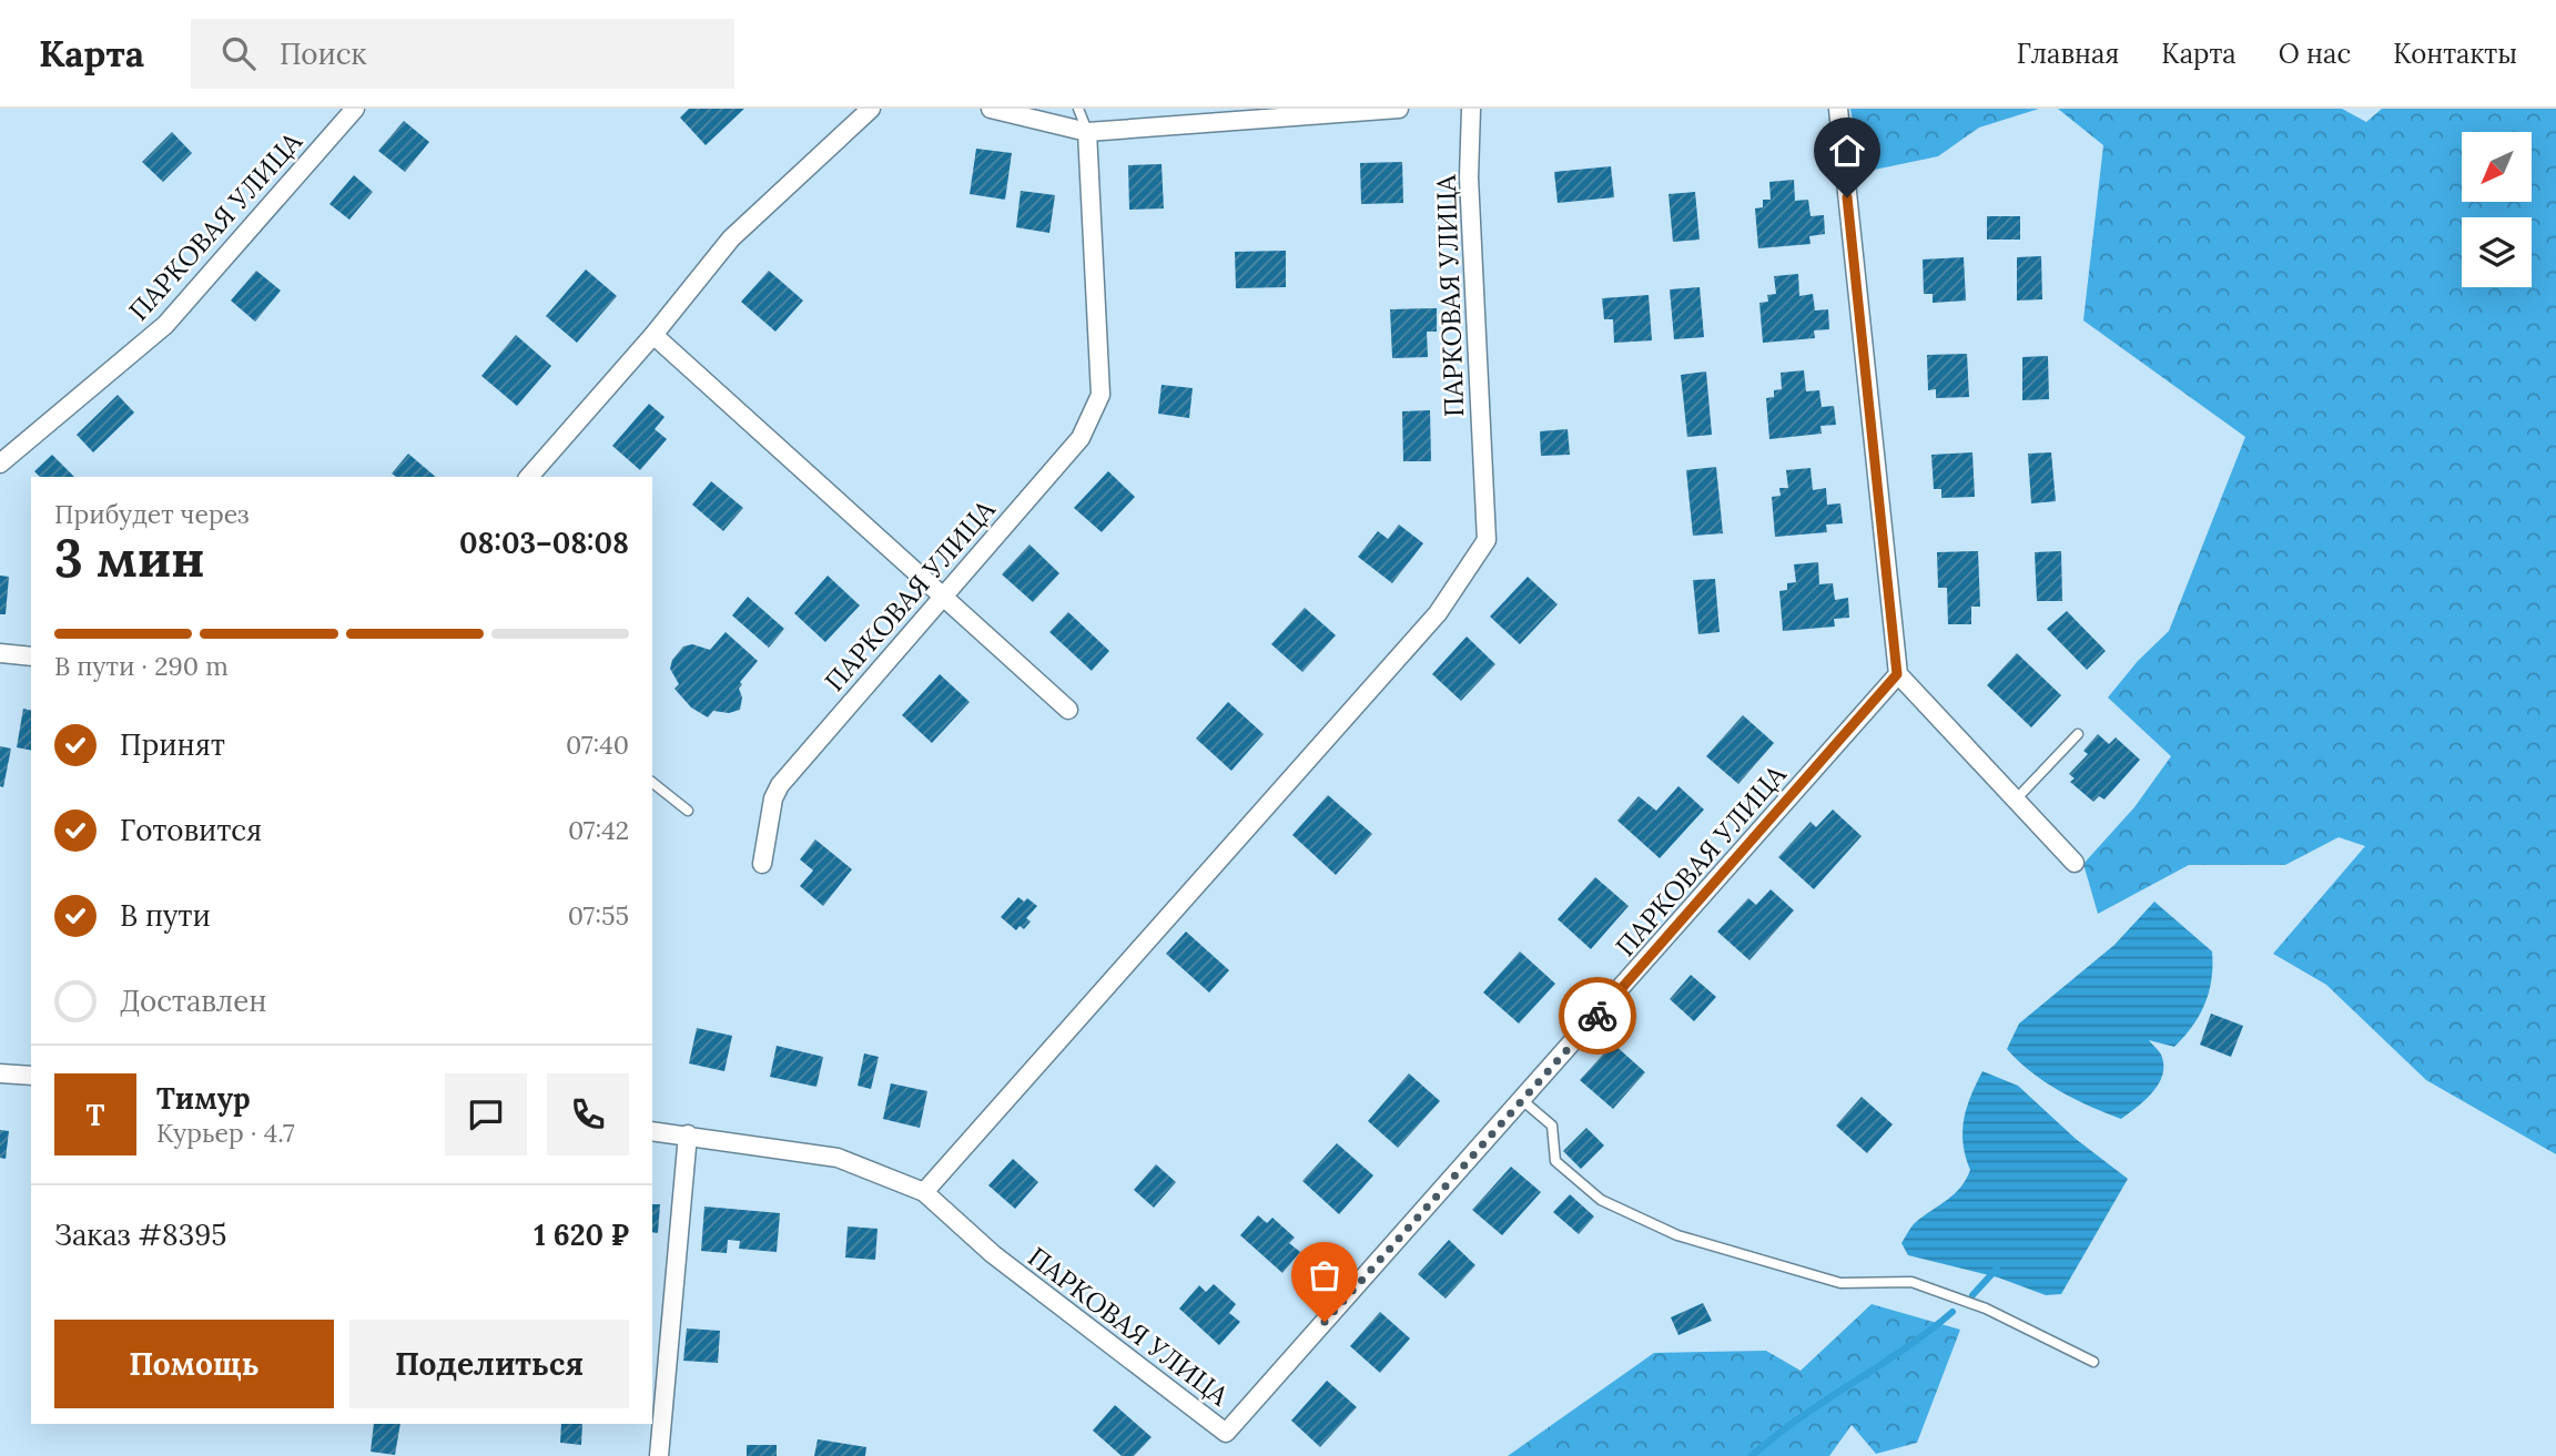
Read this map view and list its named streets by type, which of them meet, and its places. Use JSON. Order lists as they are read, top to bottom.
{
  "streets": {
    "street": ["ПАРКОВАЯ УЛИЦА"]
  },
  "north": "bottom left",
  "page": {
    "header": "Карта",
    "search": "Поиск",
    "nav": [
      "Главная",
      "Карта",
      "О нас",
      "Контакты"
    ],
    "heading": ["3 мин", "Прибудет через", "08:03–08:08"],
    "panel": [
      "Тимур",
      "Курьер · 4.7",
      "Заказ #8395",
      "1 620 ₽"
    ],
    "bar": "В пути · 290 m",
    "list": [
      ["Принят", "07:40"],
      ["Готовится", "07:42"],
      ["В пути", "07:55"],
      "Доставлен"
    ],
    "round": "Т",
    "buttons": ["Помощь", "Поделиться"]
  }
}
